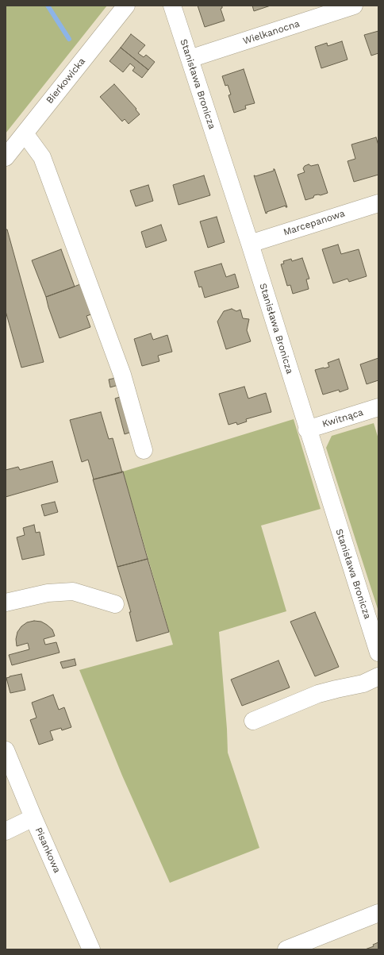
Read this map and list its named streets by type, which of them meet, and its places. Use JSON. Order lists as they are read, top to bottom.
{
  "streets": {
    "street": [
      "Wielkanocna",
      "Bierkowicka",
      "Stanisława Bronicza",
      "Marcepanowa",
      "Kwitnąca",
      "Pisankowa"
    ]
  },
  "crossings": [
    ["Wielkanocna", "Stanisława Bronicza"],
    ["Stanisława Bronicza", "Marcepanowa"],
    ["Stanisława Bronicza", "Kwitnąca"]
  ]
}
